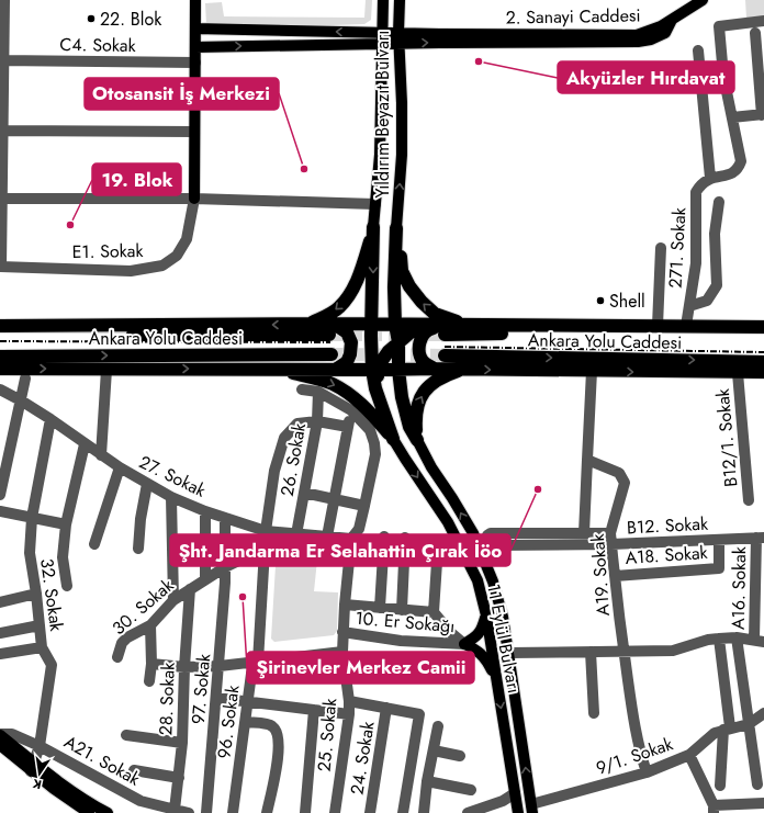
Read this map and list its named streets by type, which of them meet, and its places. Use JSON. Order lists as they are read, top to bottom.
{
  "streets": {
    "highway": ["Ankara Yolu Caddesi"],
    "main road": ["2. Sanayi Caddesi", "Yıldırım Beyazıt Bulvarı", "11 Eylül Bulvarı"],
    "street": [
      "C4. Sokak",
      "271. Sokak",
      "E1. Sokak",
      "B12/1. Sokak",
      "26. Sokak",
      "27. Sokak",
      "B12. Sokak",
      "A18. Sokak",
      "A19. Sokak",
      "A16. Sokak",
      "32. Sokak",
      "30. Sokak",
      "10. Er Sokağı",
      "97. Sokak",
      "28. Sokak",
      "96. Sokak",
      "25. Sokak",
      "9/1. Sokak",
      "24. Sokak",
      "A21. Sokak"
    ]
  },
  "crossings": [
    ["2. Sanayi Caddesi", "Yıldırım Beyazıt Bulvarı"],
    ["26. Sokak", "27. Sokak"],
    ["26. Sokak", "96. Sokak"],
    ["26. Sokak", "25. Sokak"],
    ["27. Sokak", "32. Sokak"],
    ["27. Sokak", "97. Sokak"],
    ["27. Sokak", "96. Sokak"],
    ["27. Sokak", "25. Sokak"],
    ["B12. Sokak", "A18. Sokak"],
    ["B12. Sokak", "A19. Sokak"],
    ["B12. Sokak", "A16. Sokak"],
    ["A18. Sokak", "A19. Sokak"],
    ["A19. Sokak", "9/1. Sokak"],
    ["32. Sokak", "A21. Sokak"],
    ["30. Sokak", "97. Sokak"],
    ["30. Sokak", "28. Sokak"],
    ["30. Sokak", "96. Sokak"],
    ["10. Er Sokağı", "25. Sokak"],
    ["11 Eylül Bulvarı", "9/1. Sokak"],
    ["28. Sokak", "A21. Sokak"]
  ],
  "places": [
    "22. Blok",
    "Akyüzler Hırdavat",
    "Otosansit İş Merkezi",
    "19. Blok",
    "Shell",
    "Şht. Jandarma Er Selahattin Çırak İöo",
    "Şirinevler Merkez Camii"
  ],
  "north": "bottom"
}
